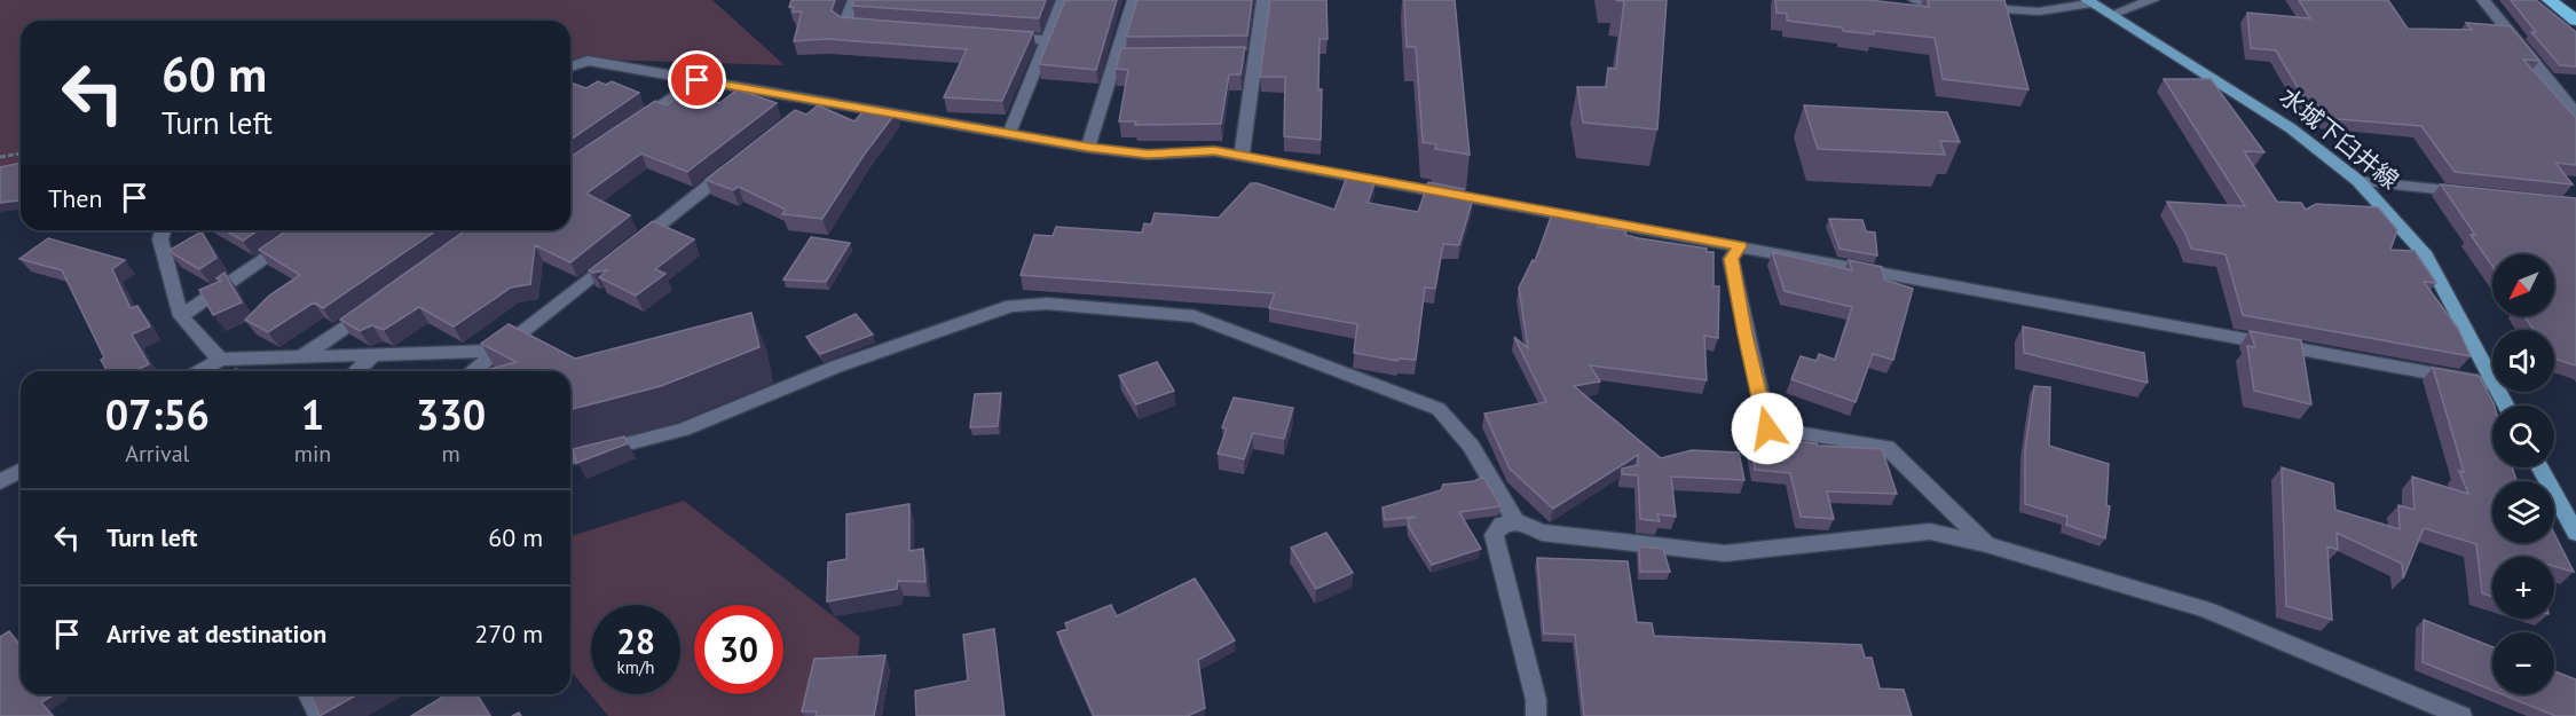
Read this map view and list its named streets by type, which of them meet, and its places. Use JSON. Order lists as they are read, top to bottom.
{
  "streets": {
    "main road": ["水城下臼井線"]
  },
  "north": "bottom left",
  "page": {
    "turn": ["60 m", "Turn left"],
    "then": "Then",
    "map_buttons": ["+", "−"],
    "eta": [
      "07:56",
      "Arrival",
      "1",
      "min",
      "330",
      "m"
    ],
    "list": [
      {
        "name": "Turn left",
        "value": "60 m"
      },
      {
        "name": "Arrive at destination",
        "value": "270 m"
      }
    ],
    "speed": "28 km/h",
    "limit": "30"
  }
}
